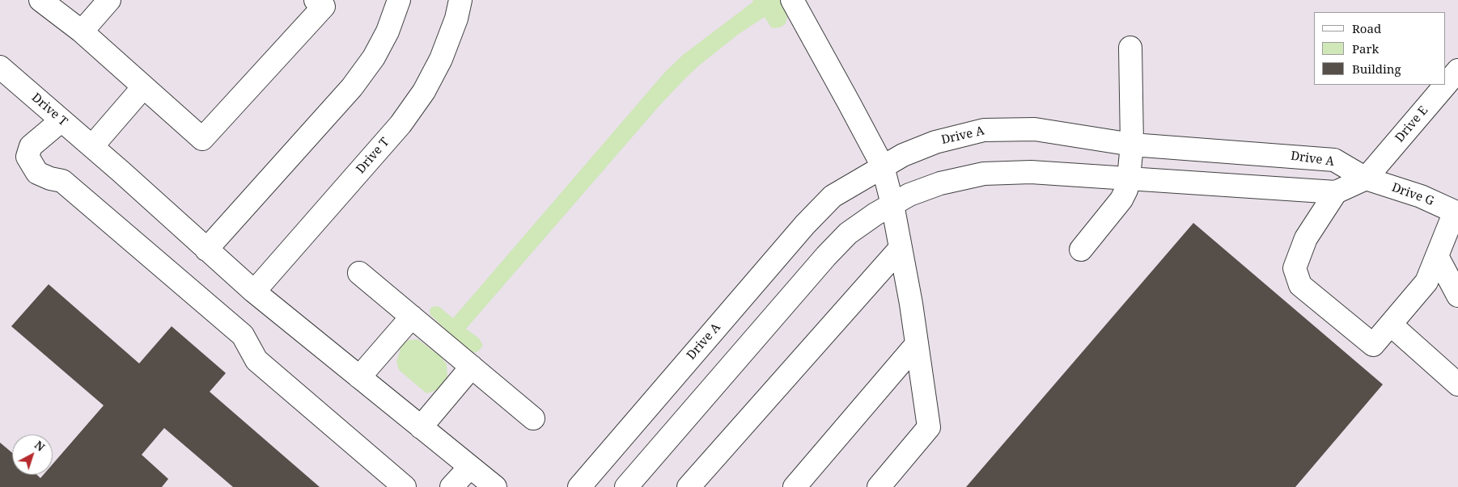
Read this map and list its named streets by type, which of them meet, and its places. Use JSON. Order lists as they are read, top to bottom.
{
  "streets": {
    "lane": [
      "Drive T",
      "Drive E",
      "Drive A",
      "Drive G"
    ]
  },
  "crossings": [
    ["Drive E", "Drive A"],
    ["Drive E", "Drive G"],
    ["Drive A", "Drive G"]
  ],
  "legend": ["Road", "Park", "Building"],
  "north": "top right"
}
